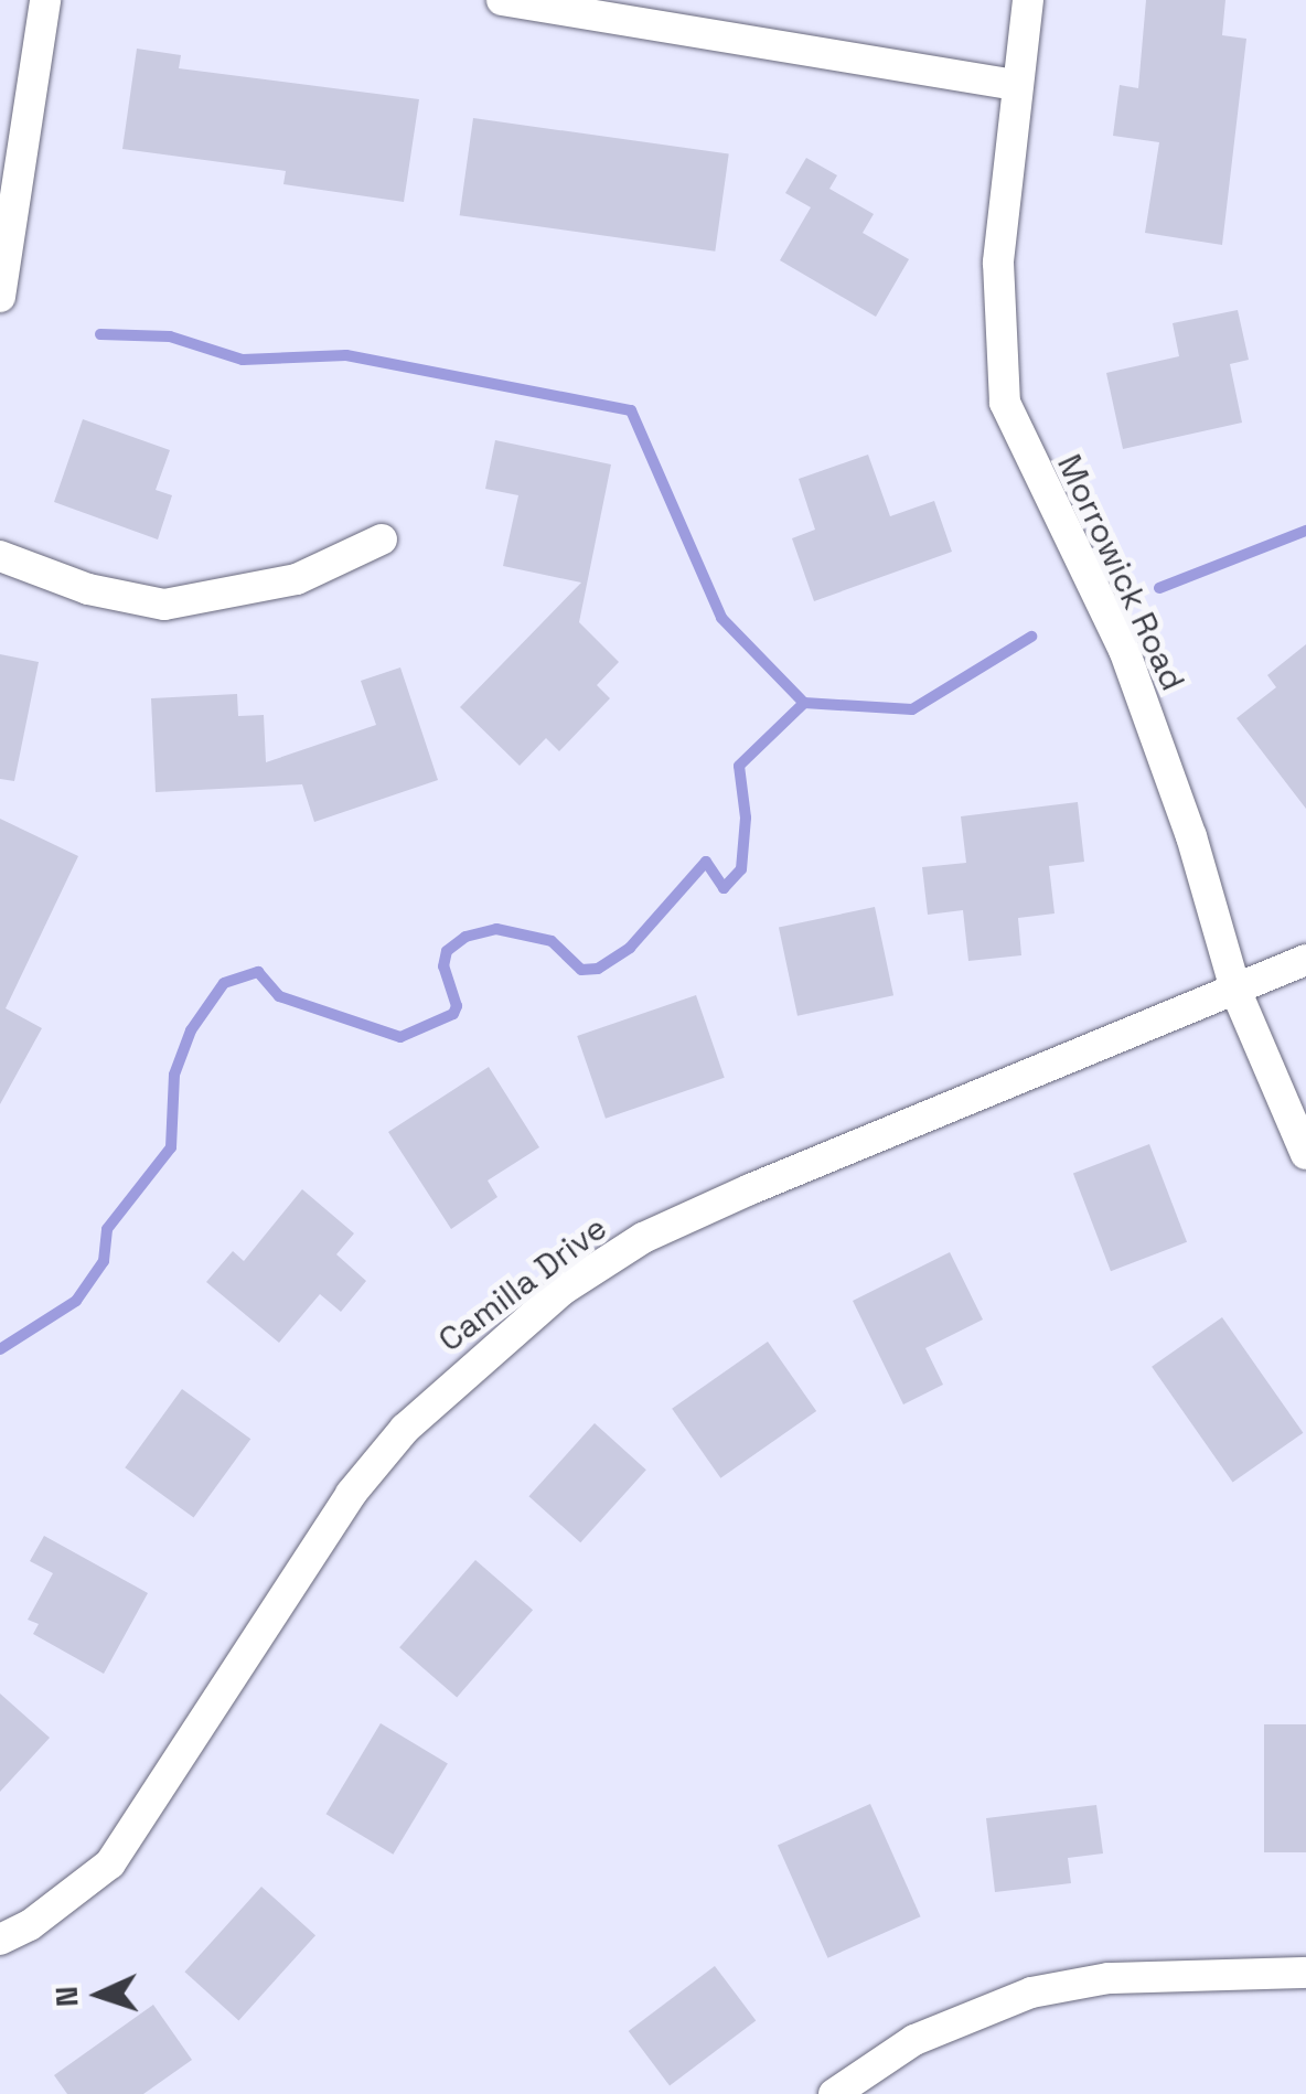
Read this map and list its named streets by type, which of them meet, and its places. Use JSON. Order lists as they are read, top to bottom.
{
  "streets": {
    "street": ["Morrowick Road", "Camilla Drive"]
  },
  "crossings": [
    ["Morrowick Road", "Camilla Drive"]
  ],
  "north": "left"
}
